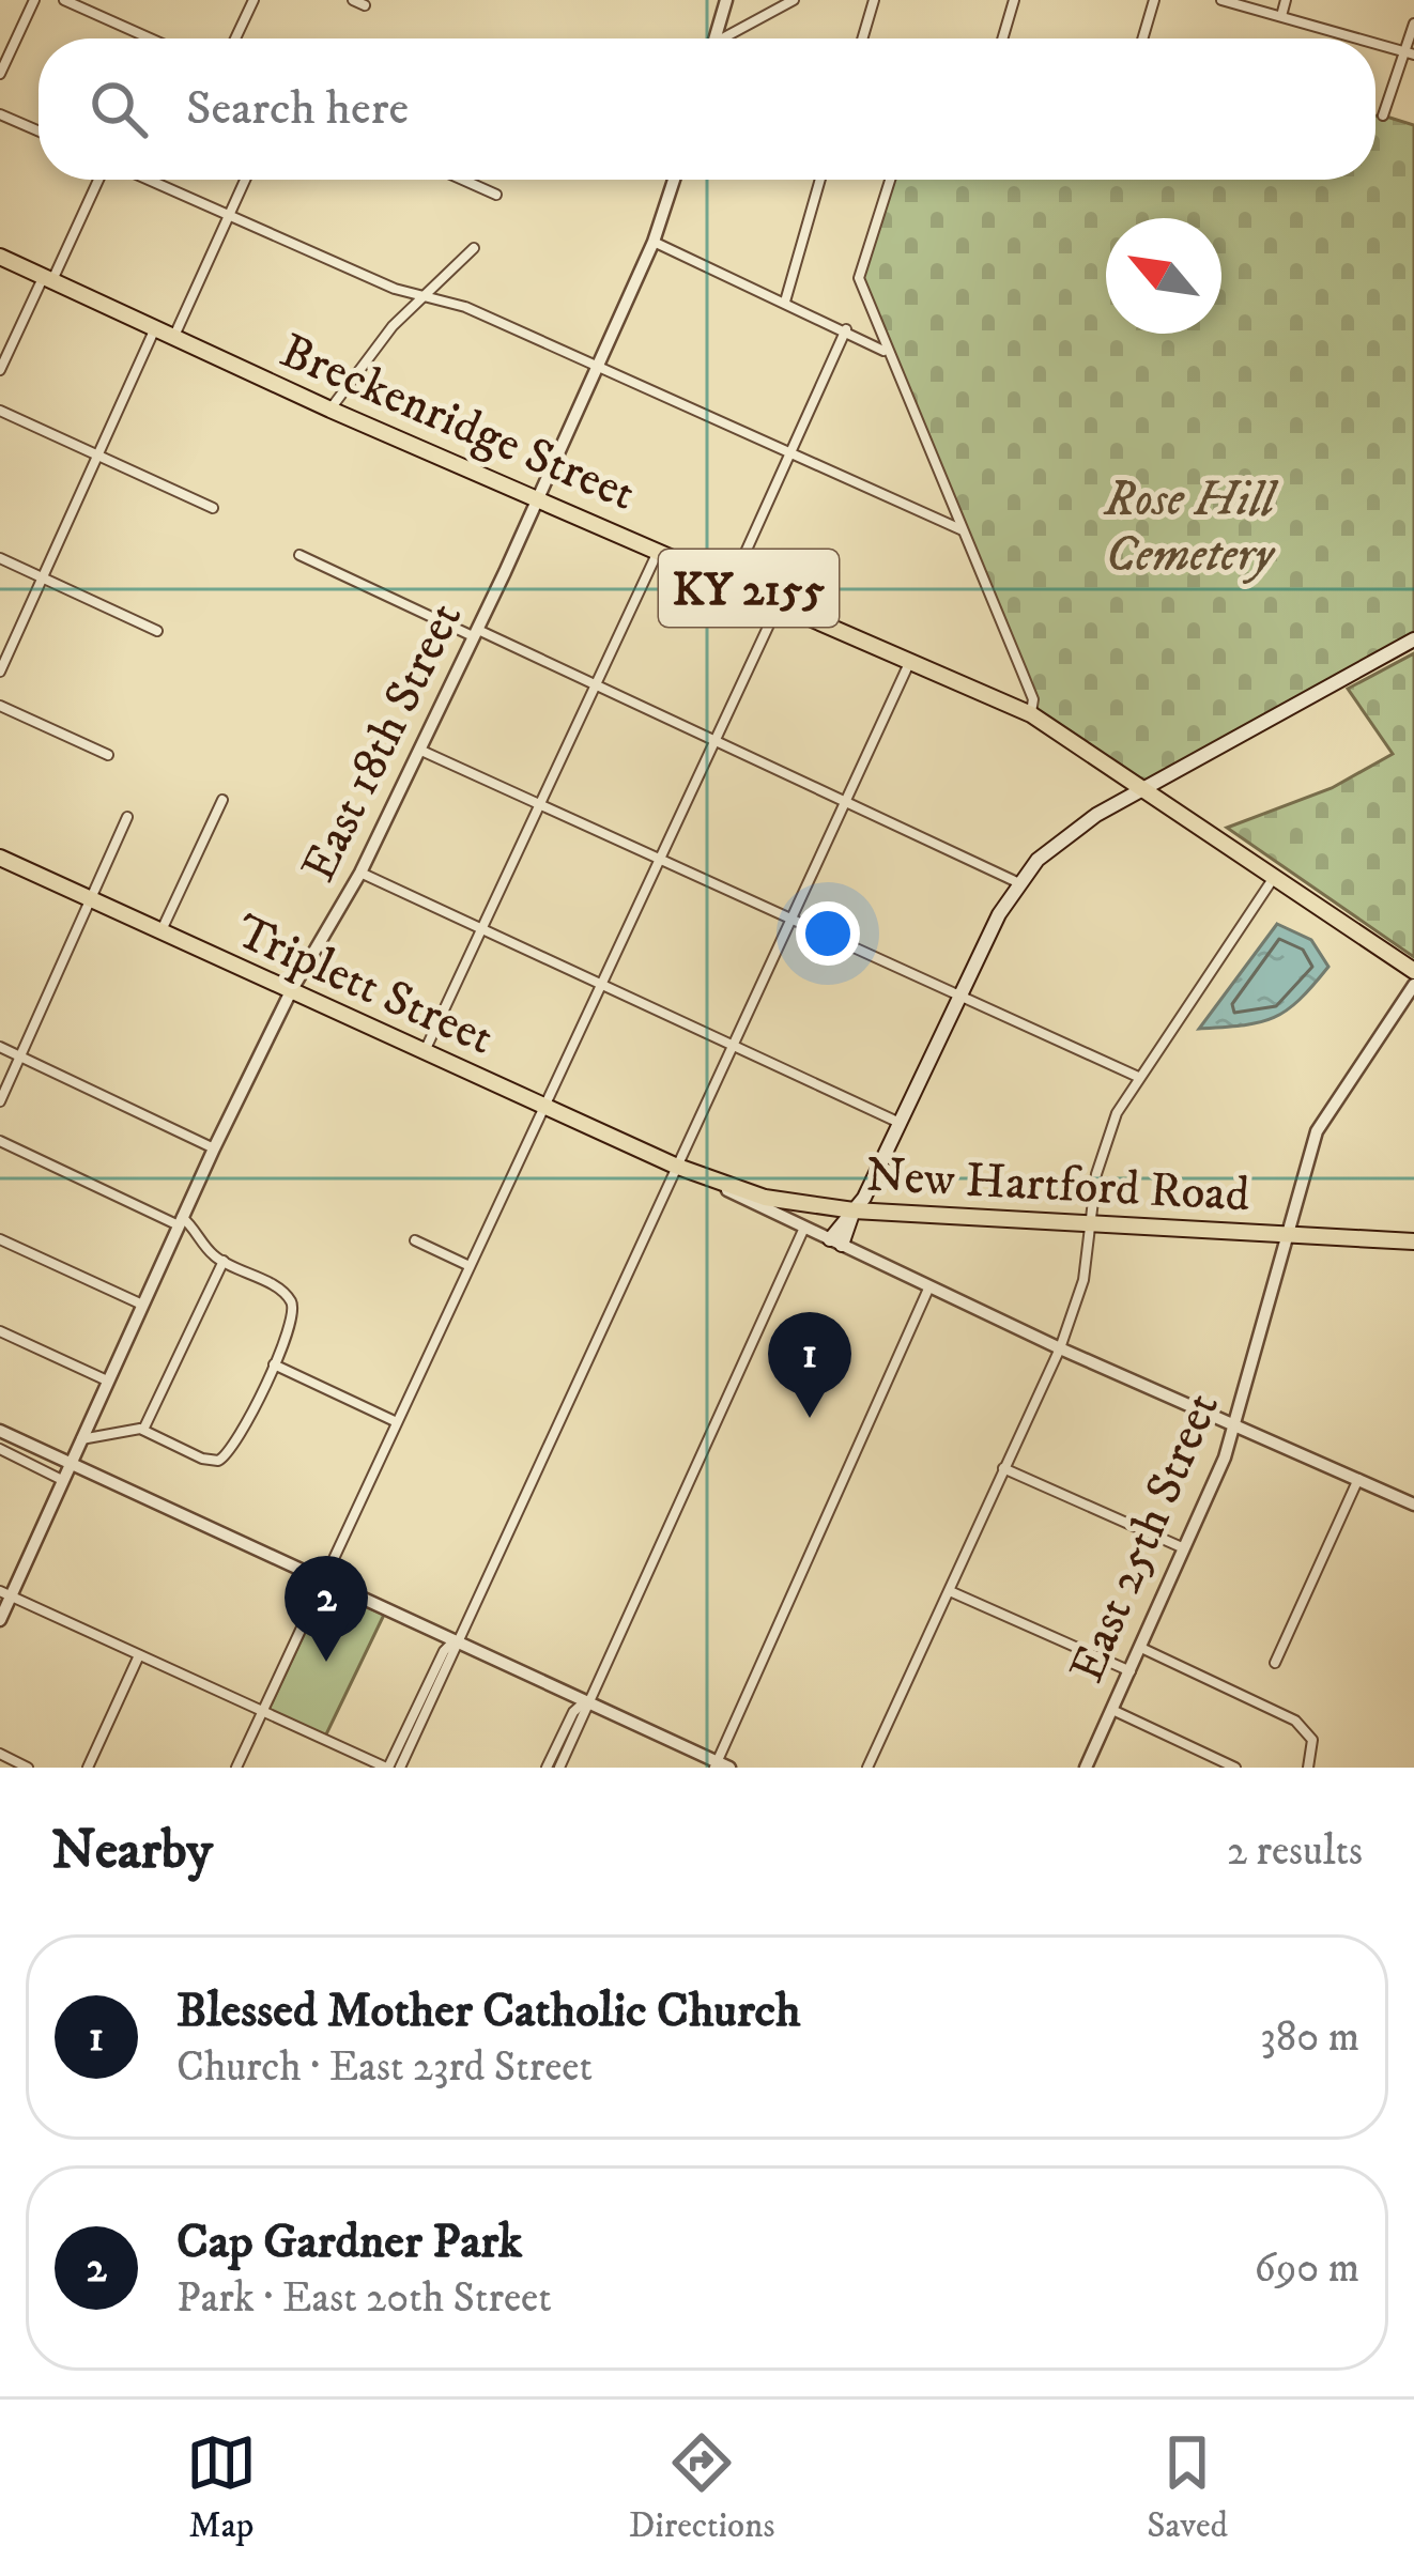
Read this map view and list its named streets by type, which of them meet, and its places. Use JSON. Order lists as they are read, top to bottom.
{
  "streets": {
    "main road": [
      "Breckenridge Street",
      "KY 2155",
      "Triplett Street",
      "New Hartford Road"
    ],
    "street": ["East 18th Street", "East 25th Street"]
  },
  "crossings": [
    ["Breckenridge Street", "East 18th Street"],
    ["East 18th Street", "Triplett Street"],
    ["Triplett Street", "New Hartford Road"],
    ["New Hartford Road", "East 25th Street"]
  ],
  "parks": ["Rose Hill Cemetery"],
  "north": "top left",
  "page": {
    "search": "Search here",
    "pins": ["1", "2"],
    "heading": ["Nearby", "2 results"],
    "list": [
      {
        "mark": "1",
        "name": "Blessed Mother Catholic Church",
        "note": "Church · East 23rd Street",
        "value": "380 m"
      },
      {
        "mark": "2",
        "name": "Cap Gardner Park",
        "note": "Park · East 20th Street",
        "value": "690 m"
      }
    ],
    "nav": ["Map", "Directions", "Saved"]
  }
}
